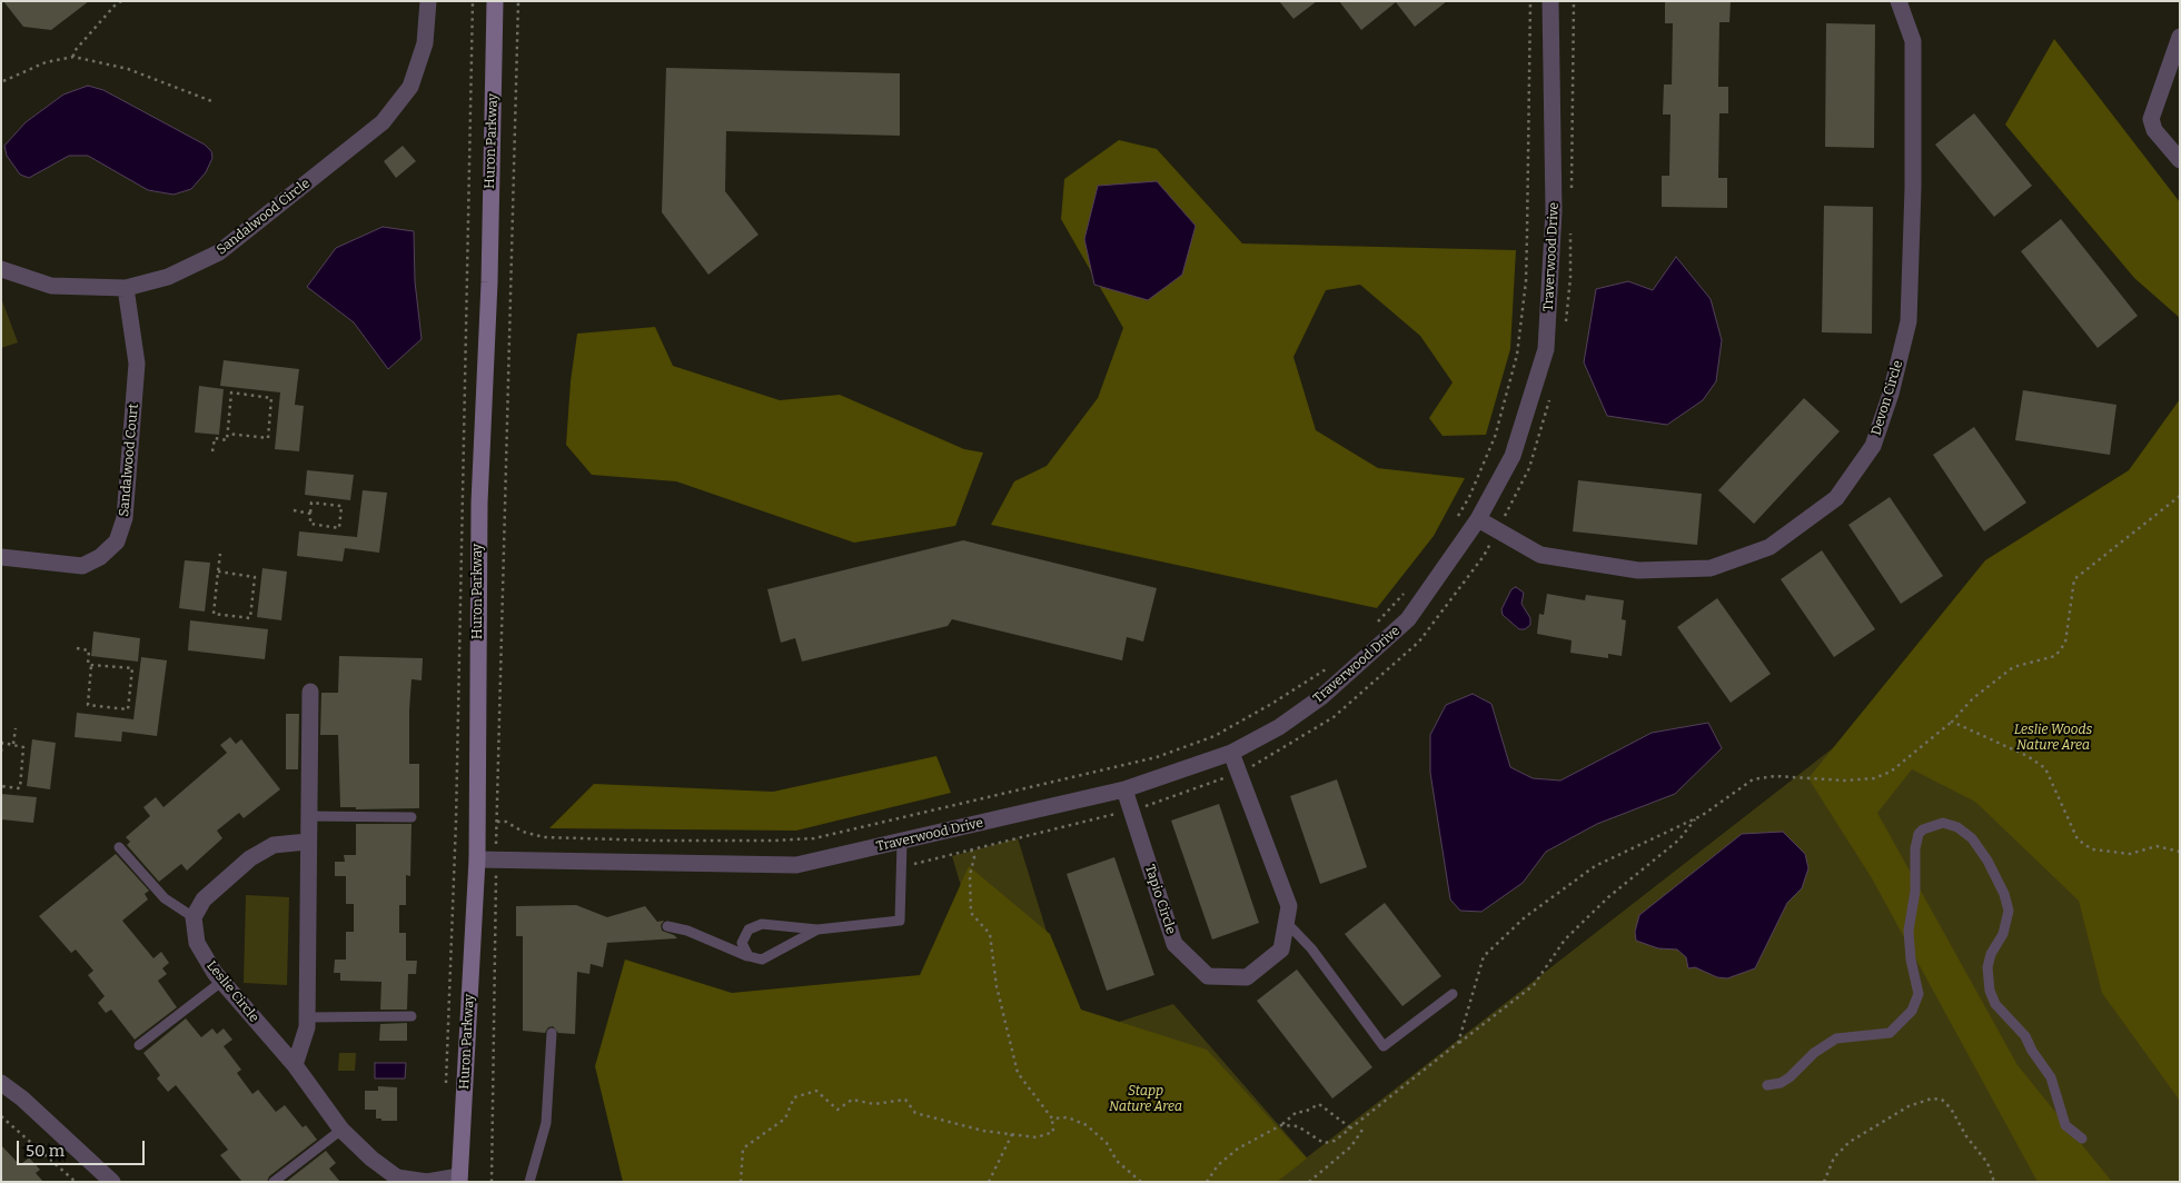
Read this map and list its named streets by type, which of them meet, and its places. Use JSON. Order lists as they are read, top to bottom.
{
  "streets": {
    "street": [
      "Huron Parkway",
      "Sandalwood Circle",
      "Traverwood Drive",
      "Devon Circle",
      "Sandalwood Court",
      "Tapio Circle",
      "Leslie Circle"
    ]
  },
  "crossings": [
    ["Huron Parkway", "Traverwood Drive"],
    ["Huron Parkway", "Leslie Circle"],
    ["Sandalwood Circle", "Sandalwood Court"],
    ["Traverwood Drive", "Devon Circle"],
    ["Traverwood Drive", "Tapio Circle"]
  ],
  "parks": ["Leslie Woods Nature Area", "Stapp Nature Area"],
  "scale_bar": "50 m"
}
